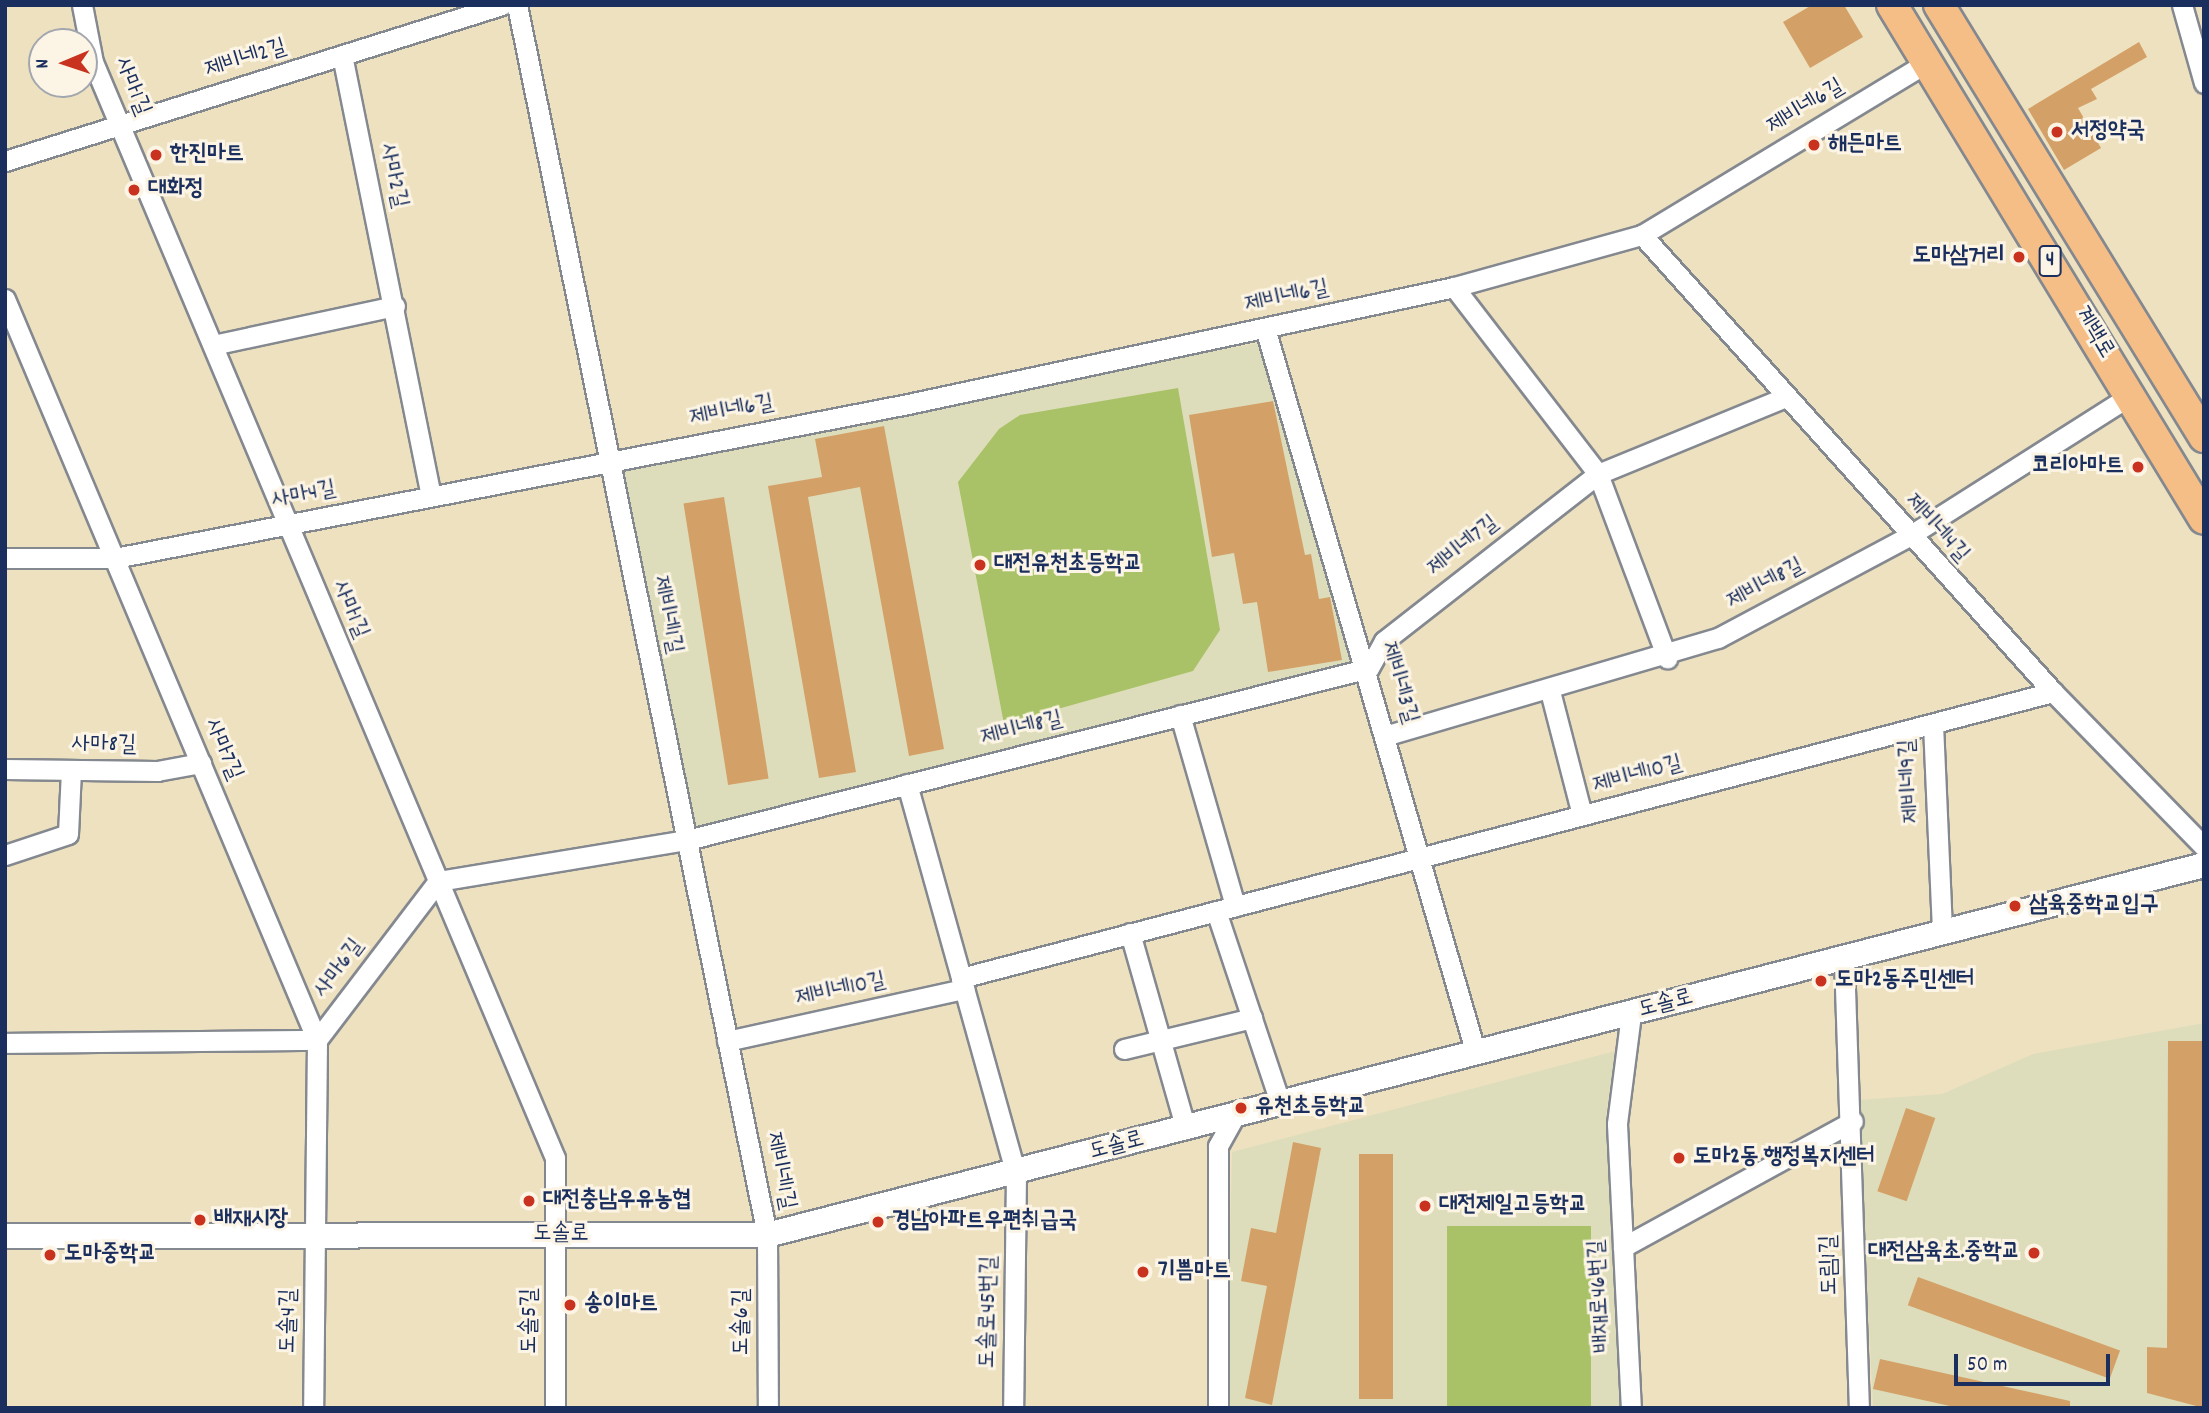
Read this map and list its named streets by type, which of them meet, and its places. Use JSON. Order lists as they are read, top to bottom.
{
  "streets": {
    "main road": ["4", "계백로"],
    "street": [
      "제비네2길",
      "사마1길",
      "제비네6길",
      "사마2길",
      "사마4길",
      "제비네4길",
      "제비네7길",
      "제비네8길",
      "제비네1길",
      "제비네3길",
      "사마8길",
      "사마7길",
      "제비네10길",
      "제비네9길",
      "사마6길",
      "도솔로",
      "도림1길",
      "배재로46번길",
      "도솔로45번길",
      "도솔4길",
      "도솔5길",
      "도솔6길"
    ]
  },
  "crossings": [
    ["제비네2길", "사마1길"],
    ["제비네2길", "사마2길"],
    ["사마1길", "사마4길"],
    ["사마1길", "사마6길"],
    ["사마1길", "도솔로"],
    ["사마1길", "도솔5길"],
    ["제비네6길", "계백로"],
    ["제비네6길", "사마4길"],
    ["제비네6길", "제비네4길"],
    ["제비네6길", "제비네1길"],
    ["제비네6길", "제비네3길"],
    ["사마2길", "사마4길"],
    ["계백로", "제비네8길"],
    ["사마4길", "제비네1길"],
    ["사마4길", "사마7길"],
    ["제비네4길", "제비네7길"],
    ["제비네4길", "제비네8길"],
    ["제비네4길", "제비네10길"],
    ["제비네7길", "제비네8길"],
    ["제비네7길", "제비네3길"],
    ["제비네8길", "제비네1길"],
    ["제비네8길", "제비네3길"],
    ["제비네1길", "제비네10길"],
    ["제비네1길", "도솔로"],
    ["제비네1길", "도솔6길"],
    ["제비네3길", "제비네10길"],
    ["제비네3길", "도솔로"],
    ["사마8길", "사마7길"],
    ["사마7길", "사마6길"],
    ["사마7길", "도솔로"],
    ["사마7길", "도솔4길"],
    ["제비네10길", "제비네9길"],
    ["제비네9길", "도솔로"],
    ["도솔로", "도림1길"],
    ["도솔로", "배재로46번길"],
    ["도솔로", "도솔로45번길"],
    ["도솔로", "도솔4길"],
    ["도솔로", "도솔5길"],
    ["도솔로", "도솔6길"]
  ],
  "places": [
    "서정약국",
    "해든마트",
    "한진마트",
    "대화정",
    "도마삼거리",
    "코리아마트",
    "대전유천초등학교",
    "삼육중학교입구",
    "도마2동주민센터",
    "유천초등학교",
    "도마2동 행정복지센터",
    "대전충남우유농협",
    "대전제일고등학교",
    "배재시장",
    "경남아파트우편취급국",
    "대전삼육초.중학교",
    "도마중학교",
    "기쁨마트",
    "송이마트"
  ],
  "scale_bar": "50 m",
  "north": "left"
}
